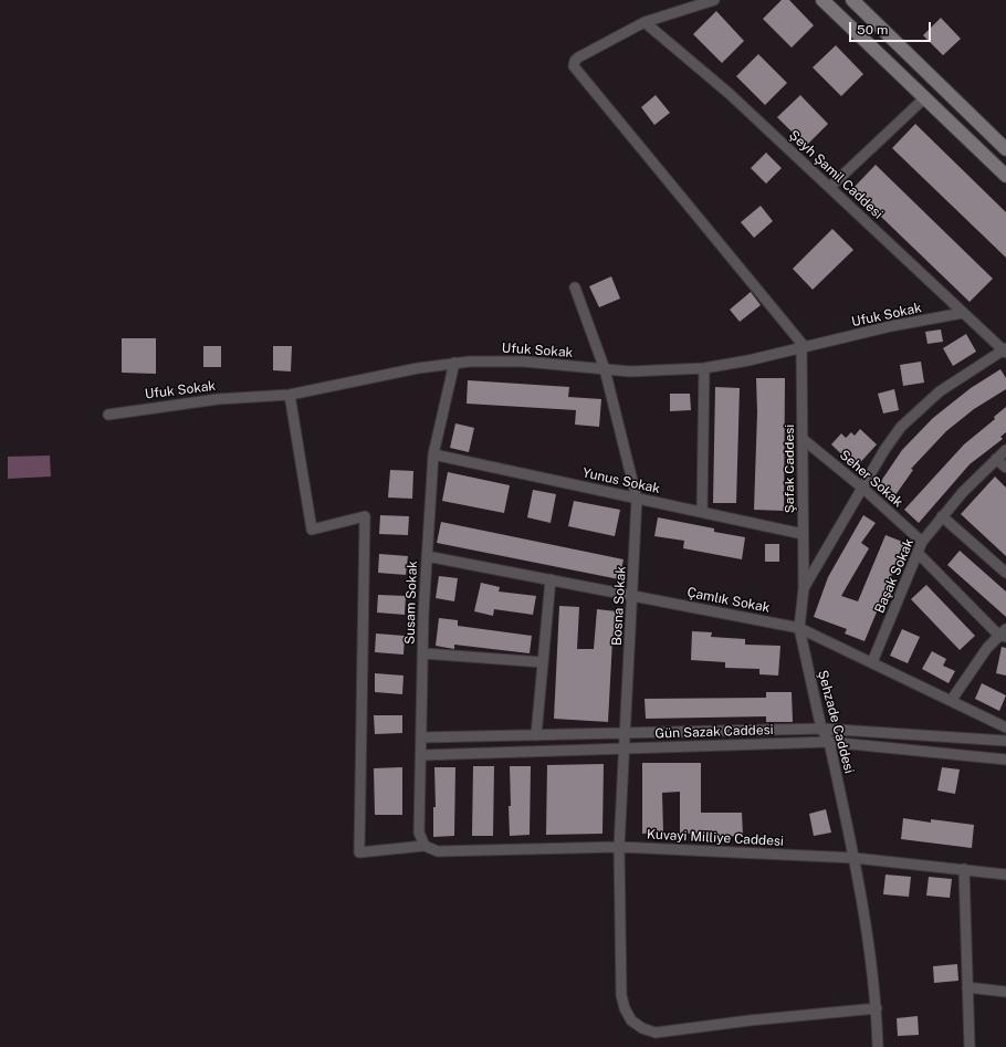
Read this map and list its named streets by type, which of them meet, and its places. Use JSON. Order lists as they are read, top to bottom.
{
  "streets": {
    "street": [
      "Şeyh Şamil Caddesi",
      "Ufuk Sokak",
      "Şafak Caddesi",
      "Seher Sokak",
      "Yunus Sokak",
      "Başak Sokak",
      "Çamlık Sokak",
      "Susam Sokak",
      "Bosna Sokak",
      "Şehzade Caddesi",
      "Gün Sazak Caddesi",
      "Kuvayi Milliye Caddesi"
    ]
  },
  "crossings": [
    ["Şeyh Şamil Caddesi", "Ufuk Sokak"],
    ["Şeyh Şamil Caddesi", "Şehzade Caddesi"],
    ["Ufuk Sokak", "Şafak Caddesi"],
    ["Ufuk Sokak", "Susam Sokak"],
    ["Ufuk Sokak", "Bosna Sokak"],
    ["Ufuk Sokak", "Kuvayi Milliye Caddesi"],
    ["Şafak Caddesi", "Seher Sokak"],
    ["Şafak Caddesi", "Yunus Sokak"],
    ["Şafak Caddesi", "Şehzade Caddesi"],
    ["Seher Sokak", "Başak Sokak"],
    ["Seher Sokak", "Şehzade Caddesi"],
    ["Yunus Sokak", "Susam Sokak"],
    ["Yunus Sokak", "Bosna Sokak"],
    ["Başak Sokak", "Çamlık Sokak"],
    ["Çamlık Sokak", "Susam Sokak"],
    ["Çamlık Sokak", "Bosna Sokak"],
    ["Çamlık Sokak", "Şehzade Caddesi"],
    ["Susam Sokak", "Gün Sazak Caddesi"],
    ["Susam Sokak", "Kuvayi Milliye Caddesi"],
    ["Bosna Sokak", "Şehzade Caddesi"],
    ["Bosna Sokak", "Gün Sazak Caddesi"],
    ["Bosna Sokak", "Kuvayi Milliye Caddesi"],
    ["Şehzade Caddesi", "Gün Sazak Caddesi"],
    ["Şehzade Caddesi", "Kuvayi Milliye Caddesi"]
  ],
  "scale_bar": "50 m"
}
